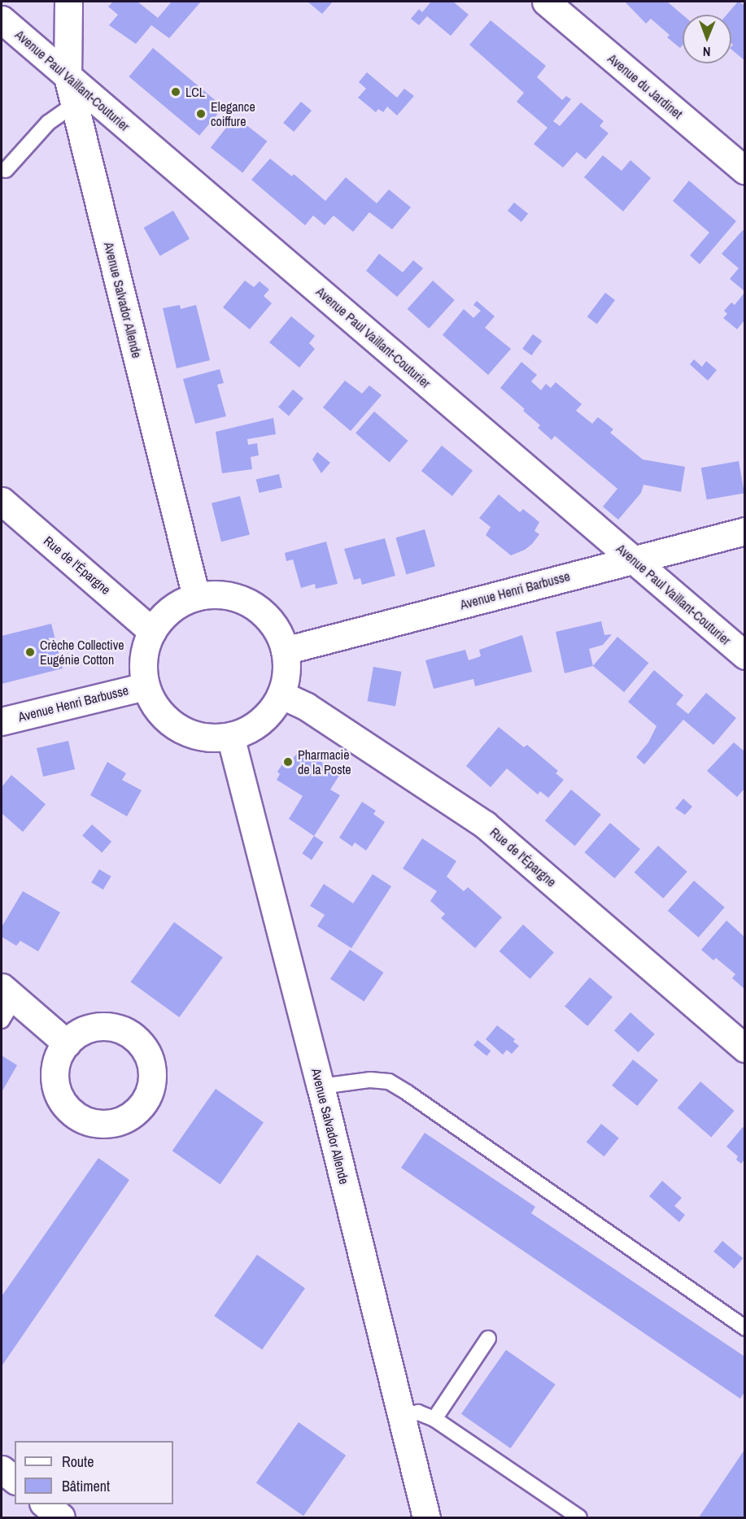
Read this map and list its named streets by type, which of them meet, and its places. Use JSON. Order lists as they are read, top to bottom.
{
  "streets": {
    "street": [
      "Avenue Paul Vaillant-Couturier",
      "Avenue du Jardinet",
      "Avenue Salvador Allende",
      "Rue de l'Épargne",
      "Avenue Henri Barbusse"
    ]
  },
  "crossings": [
    ["Avenue Paul Vaillant-Couturier", "Avenue Salvador Allende"],
    ["Avenue Paul Vaillant-Couturier", "Avenue Henri Barbusse"],
    ["Avenue Salvador Allende", "Rue de l'Épargne"],
    ["Avenue Salvador Allende", "Avenue Henri Barbusse"],
    ["Rue de l'Épargne", "Avenue Henri Barbusse"]
  ],
  "places": [
    "LCL",
    "Elegance coiffure",
    "Crèche Collective Eugénie Cotton",
    "Pharmacie de la Poste"
  ],
  "legend": ["Route", "Bâtiment"],
  "north": "bottom"
}
